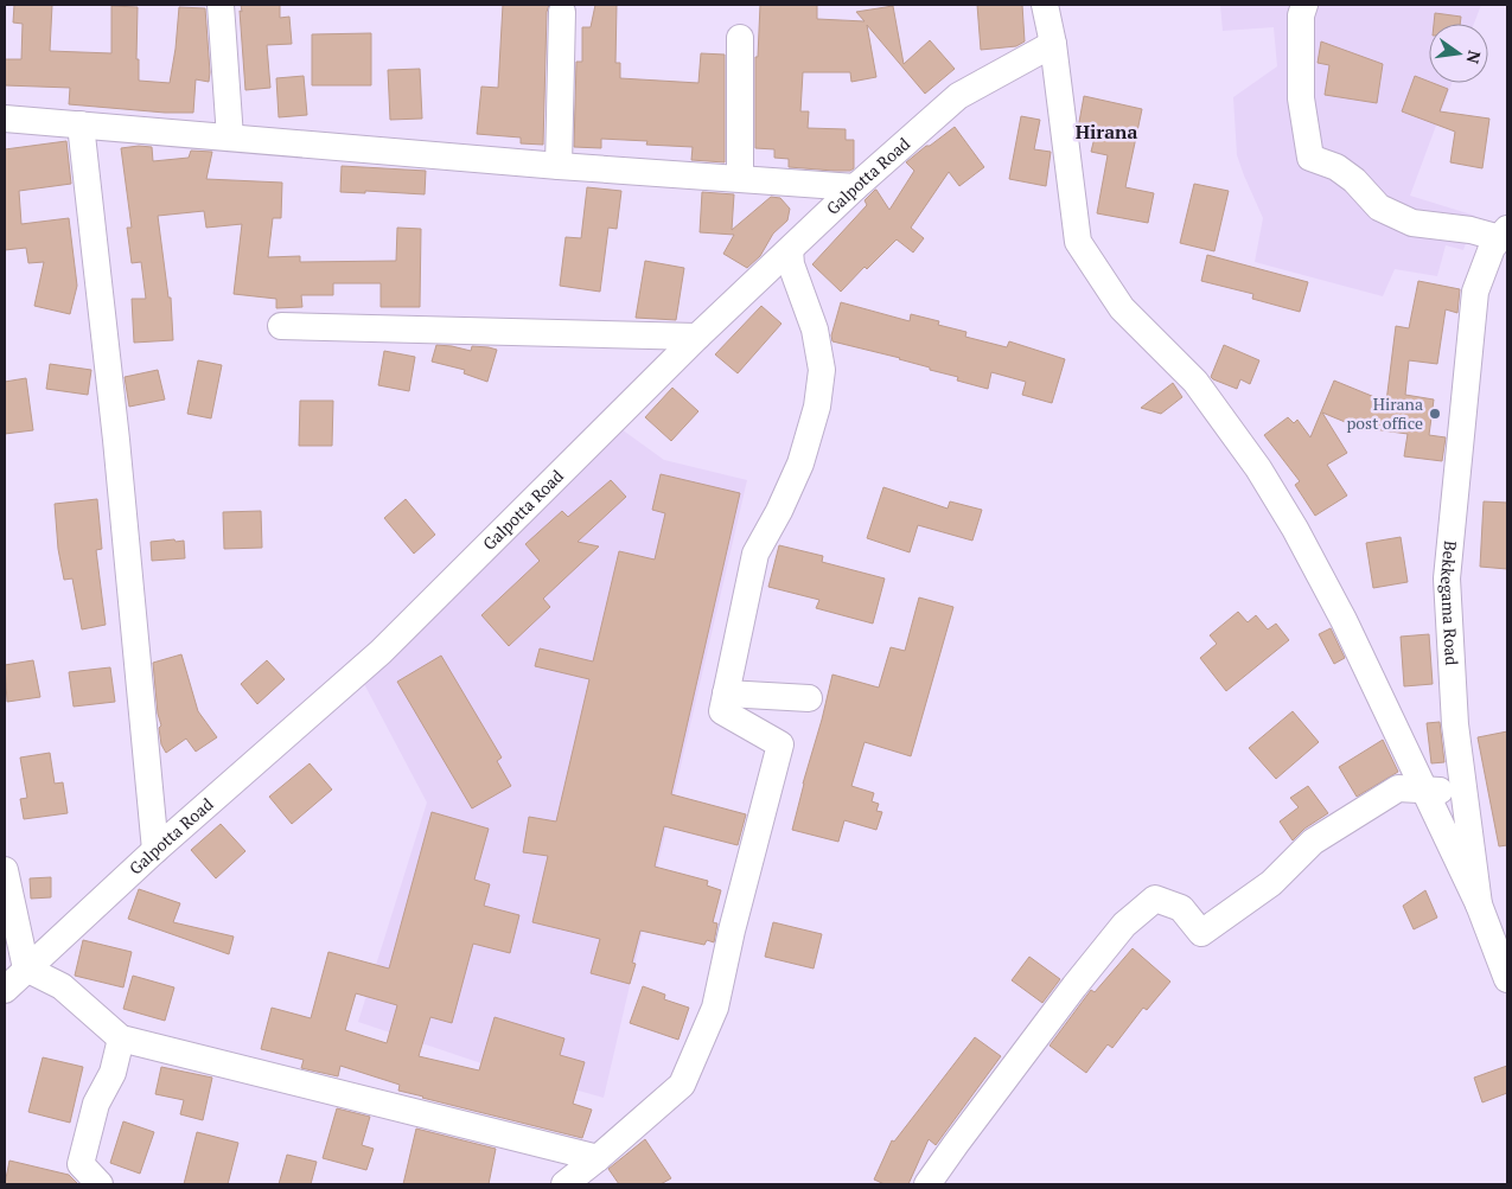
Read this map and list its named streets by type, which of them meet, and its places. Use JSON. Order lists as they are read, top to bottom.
{
  "streets": {
    "street": ["Galpotta Road", "Bekkegama Road"]
  },
  "districts": ["Hirana"],
  "places": ["Hirana post office"],
  "north": "right"
}
